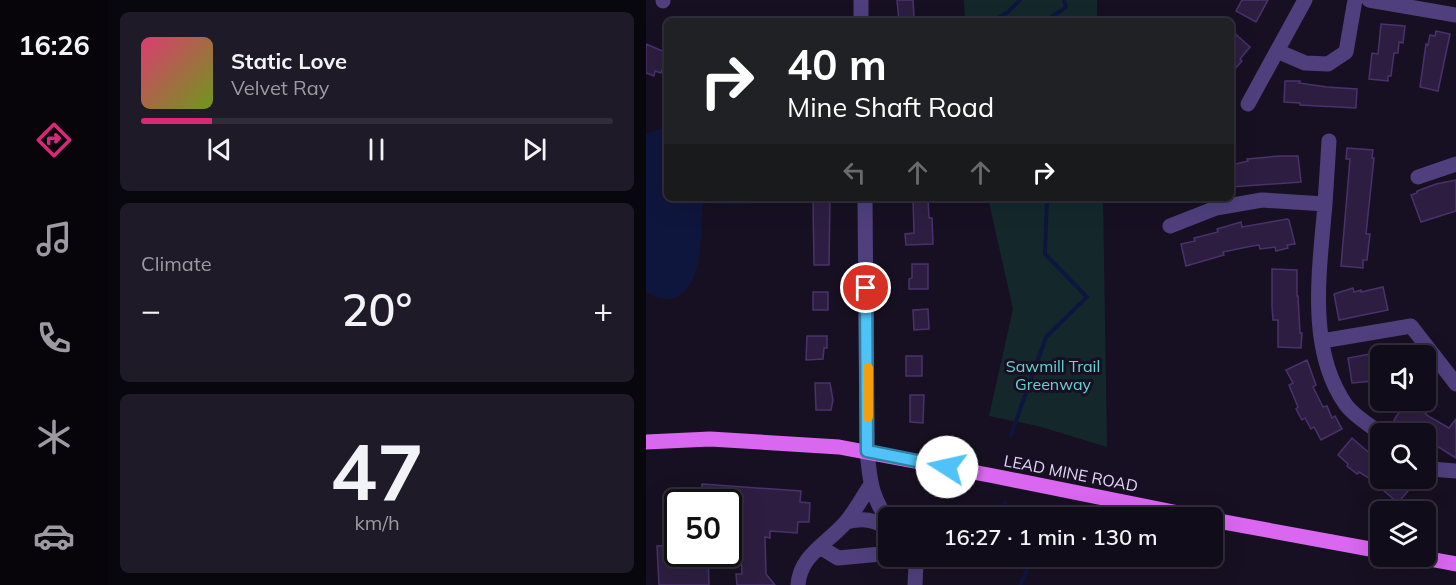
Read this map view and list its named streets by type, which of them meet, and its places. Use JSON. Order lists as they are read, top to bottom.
{
  "streets": {
    "main road": ["LEAD MINE ROAD"]
  },
  "parks": ["Sawmill Trail Greenway"],
  "page": {
    "tabs": "16:26",
    "turn": ["40 m", "Mine Shaft Road"],
    "song": ["Static Love", "Velvet Ray"],
    "tile": [
      "Climate",
      ["47", "km/h"]
    ],
    "heat": ["−", "20°", "+"],
    "limit": "50",
    "trip": "16:27 · 1 min · 130 m"
  }
}
